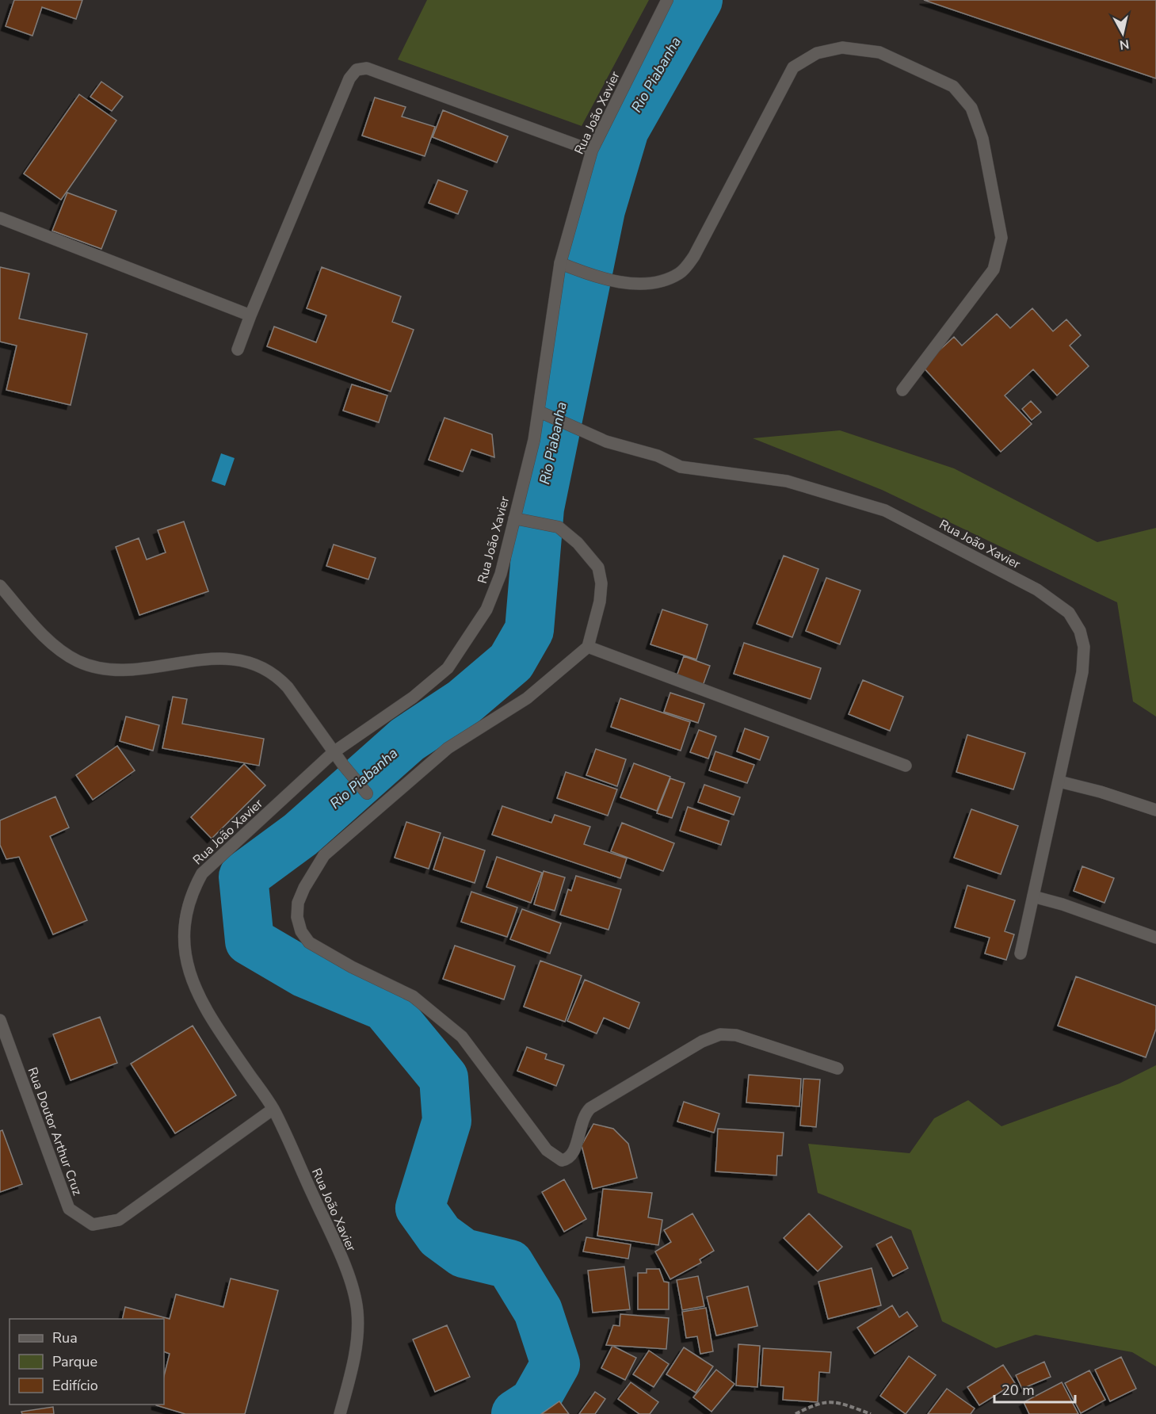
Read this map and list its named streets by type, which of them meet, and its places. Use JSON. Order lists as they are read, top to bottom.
{
  "streets": {
    "street": ["Rua João Xavier", "Rua Doutor Arthur Cruz"]
  },
  "crossings": [
    ["Rua João Xavier", "Rua Doutor Arthur Cruz"]
  ],
  "water": ["Rio Piabanha"],
  "legend": ["Rua", "Parque", "Edifício"],
  "scale_bar": "20 m",
  "north": "bottom"
}
